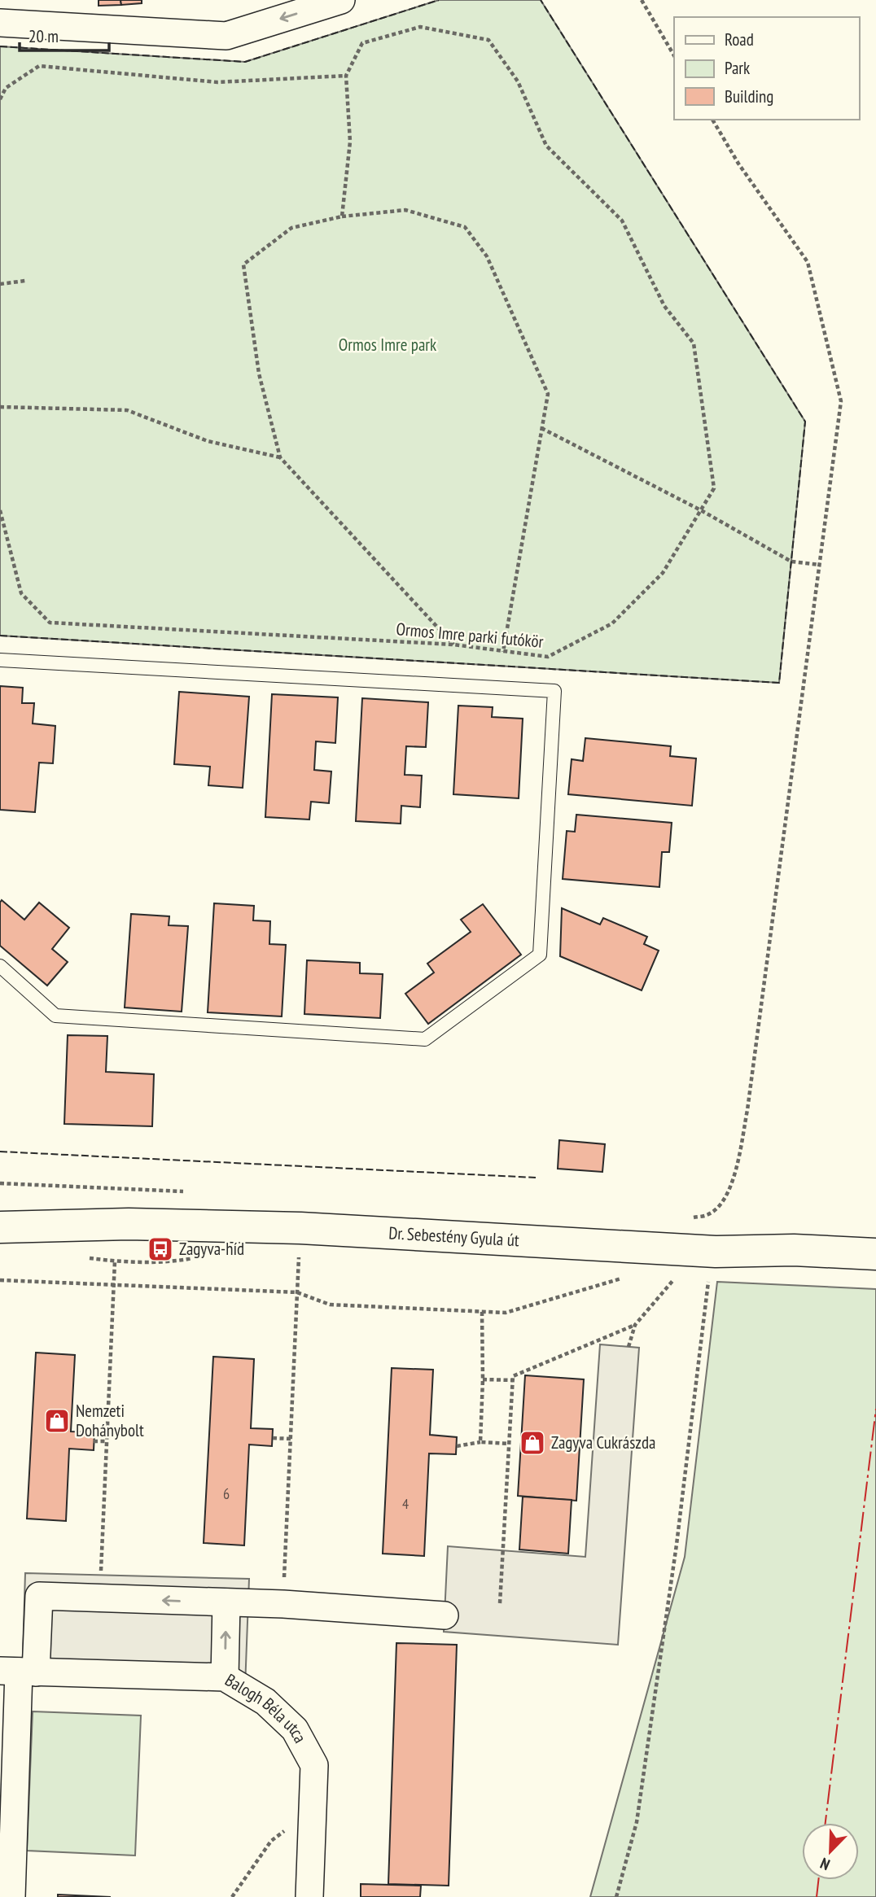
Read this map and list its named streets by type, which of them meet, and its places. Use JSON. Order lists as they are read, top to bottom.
{
  "streets": {
    "street": ["Dr. Sebestény Gyula út", "Balogh Béla utca"],
    "path": ["Ormos Imre parki futókör"]
  },
  "parks": ["Ormos Imre park"],
  "places": {
    "bus stop": ["Zagyva-híd"],
    "shop": ["Nemzeti Dohánybolt", "Zagyva Cukrászda"]
  },
  "house_numbers": ["6", "4"],
  "legend": ["Road", "Park", "Building"],
  "scale_bar": "20 m",
  "north": "bottom left"
}
